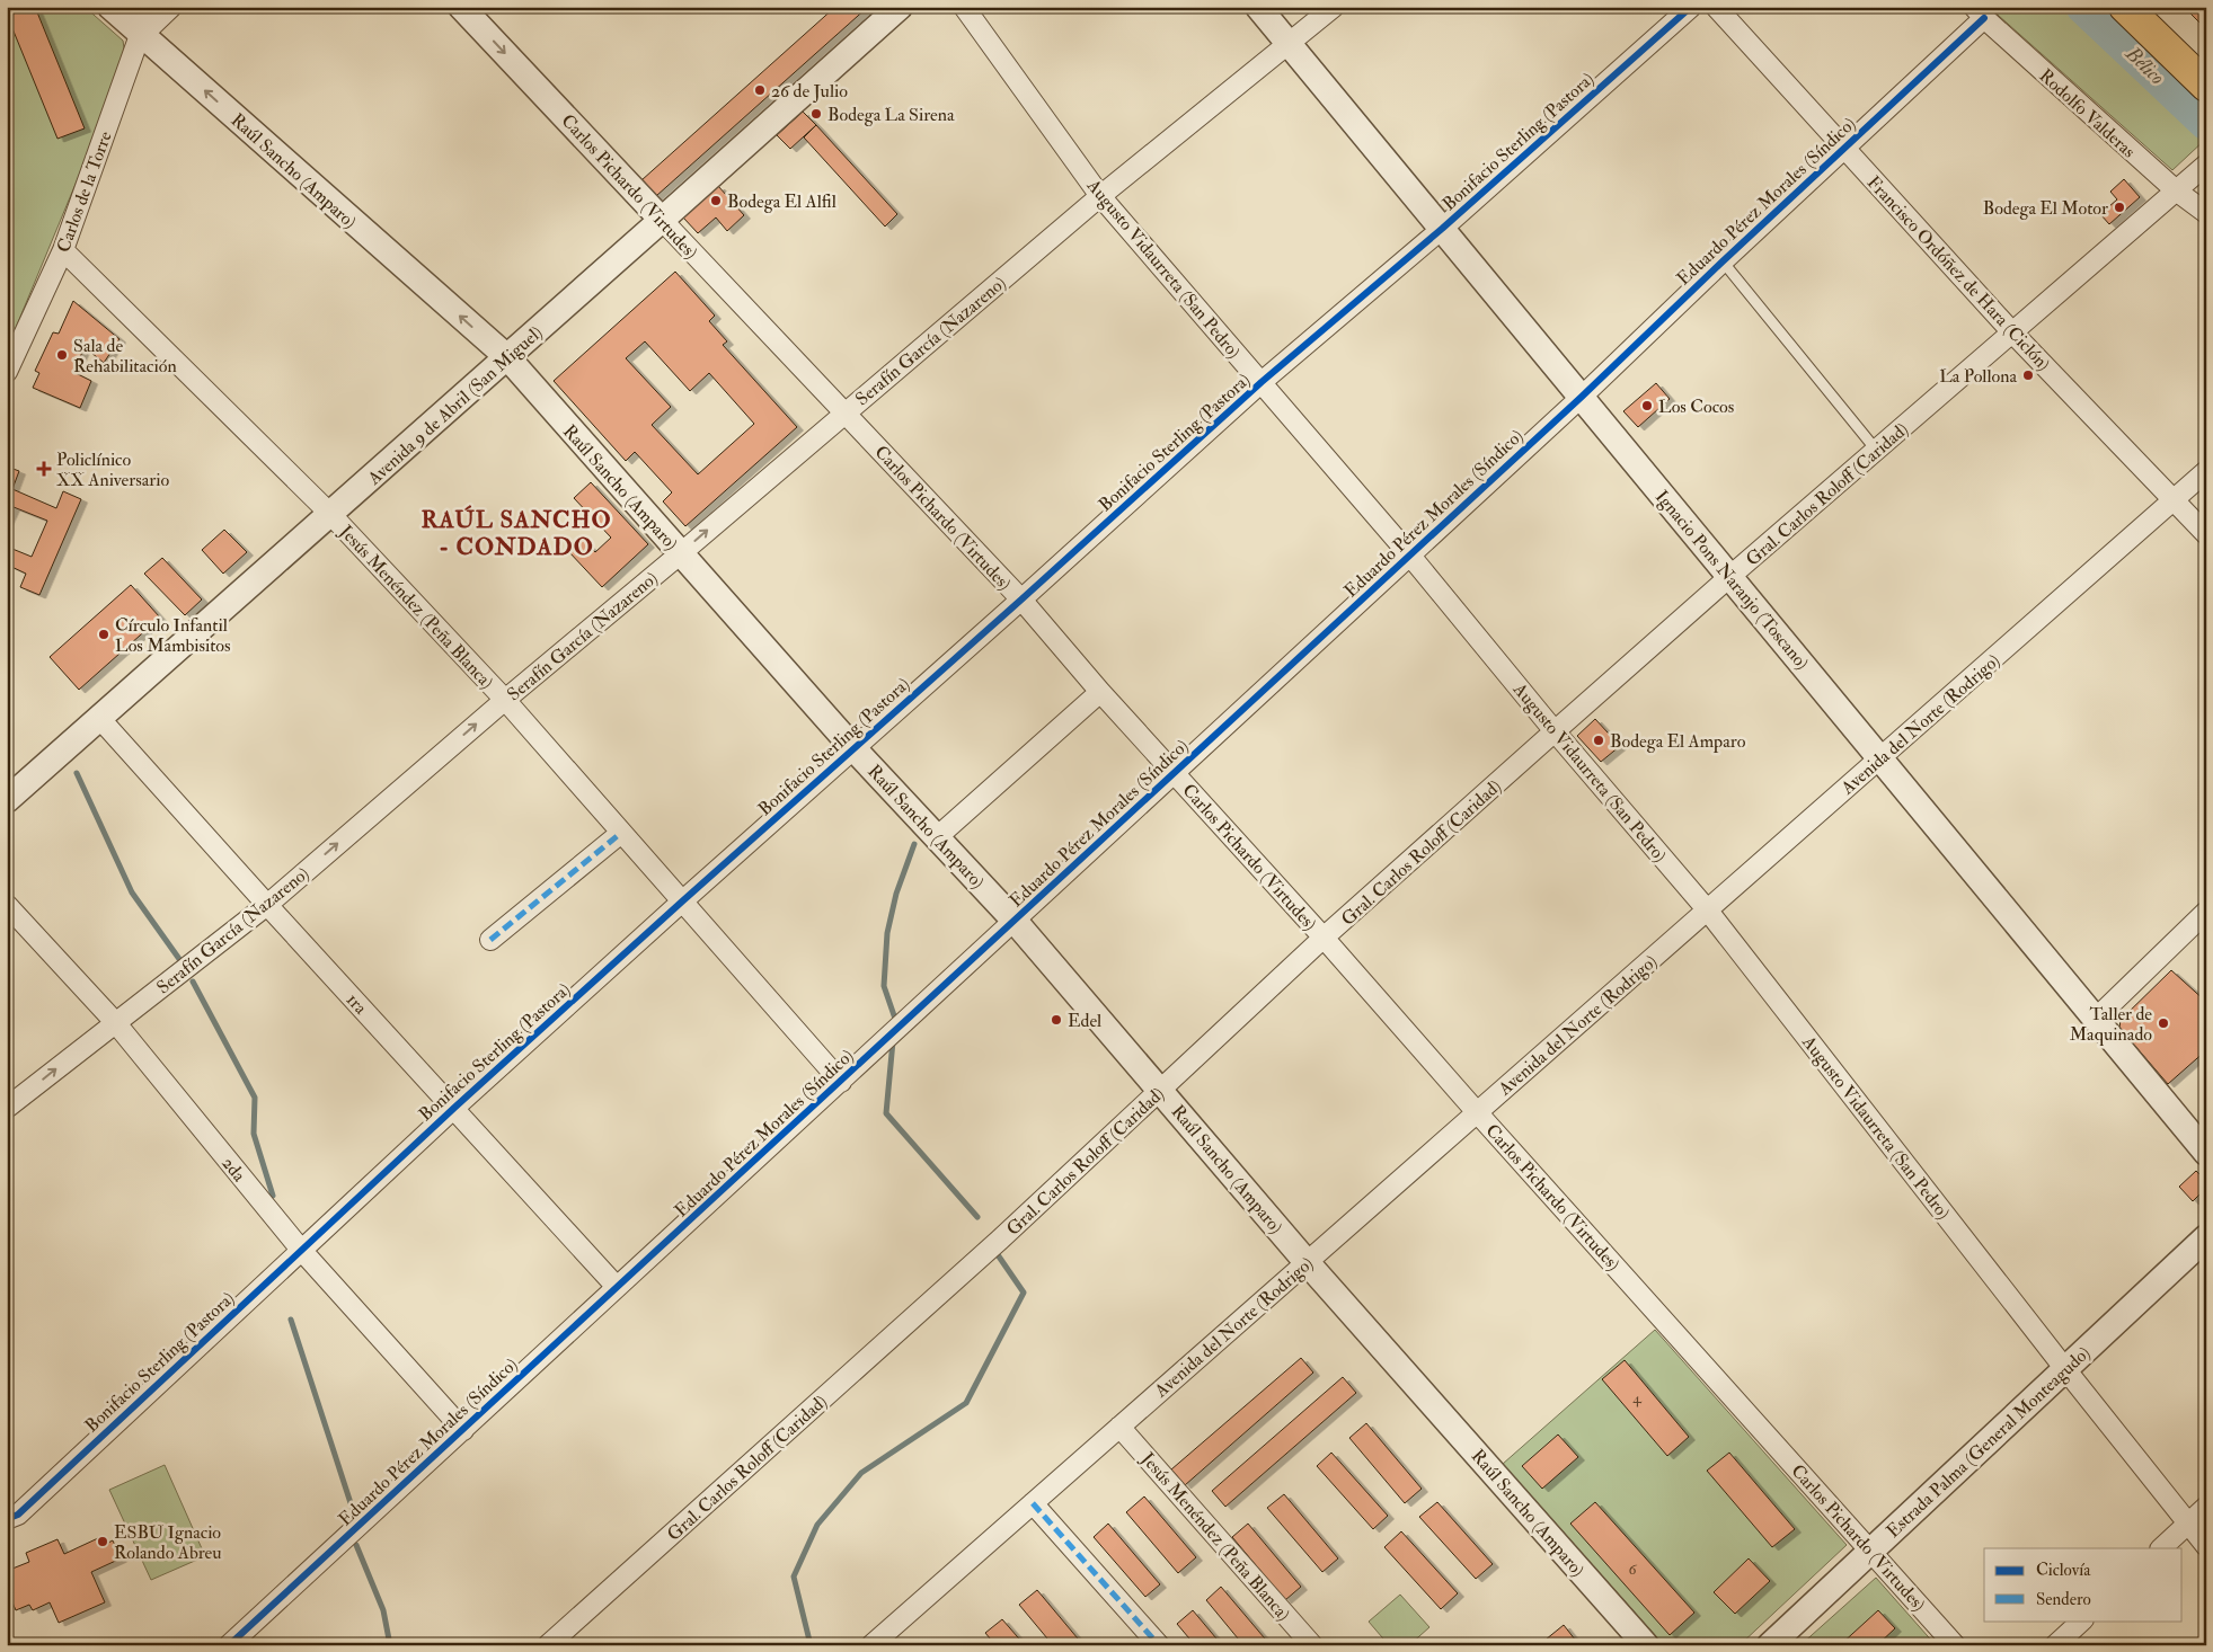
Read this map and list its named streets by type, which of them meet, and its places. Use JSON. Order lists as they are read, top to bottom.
{
  "streets": {
    "street": [
      "Rodolfo Valderas",
      "Bonifacio Sterling (Pastora)",
      "Raúl Sancho (Amparo)",
      "Carlos Pichardo (Virtudes)",
      "Carlos de la Torre",
      "Eduardo Pérez Morales (Síndico)",
      "Augusto Vidaurreta (San Pedro)",
      "Francisco Ordóñez de Hara (Ciclón)",
      "Serafín García (Nazareno)",
      "Avenida 9 de Abril (San Miguel)",
      "Gral. Carlos Roloff (Caridad)",
      "Ignacio Pons Naranjo (Toscano)",
      "Jesús Menéndez (Peña Blanca)",
      "Avenida del Norte (Rodrigo)",
      "1ra",
      "2da",
      "Estrada Palma (General Monteagudo)"
    ]
  },
  "crossings": [
    ["Rodolfo Valderas", "Eduardo Pérez Morales (Síndico)"],
    ["Rodolfo Valderas", "Gral. Carlos Roloff (Caridad)"],
    ["Bonifacio Sterling (Pastora)", "Raúl Sancho (Amparo)"],
    ["Bonifacio Sterling (Pastora)", "Carlos Pichardo (Virtudes)"],
    ["Bonifacio Sterling (Pastora)", "Augusto Vidaurreta (San Pedro)"],
    ["Bonifacio Sterling (Pastora)", "Ignacio Pons Naranjo (Toscano)"],
    ["Bonifacio Sterling (Pastora)", "Jesús Menéndez (Peña Blanca)"],
    ["Bonifacio Sterling (Pastora)", "1ra"],
    ["Bonifacio Sterling (Pastora)", "2da"],
    ["Raúl Sancho (Amparo)", "Carlos de la Torre"],
    ["Raúl Sancho (Amparo)", "Eduardo Pérez Morales (Síndico)"],
    ["Raúl Sancho (Amparo)", "Serafín García (Nazareno)"],
    ["Raúl Sancho (Amparo)", "Avenida 9 de Abril (San Miguel)"],
    ["Raúl Sancho (Amparo)", "Gral. Carlos Roloff (Caridad)"],
    ["Raúl Sancho (Amparo)", "Avenida del Norte (Rodrigo)"],
    ["Carlos Pichardo (Virtudes)", "Eduardo Pérez Morales (Síndico)"],
    ["Carlos Pichardo (Virtudes)", "Serafín García (Nazareno)"],
    ["Carlos Pichardo (Virtudes)", "Avenida 9 de Abril (San Miguel)"],
    ["Carlos Pichardo (Virtudes)", "Gral. Carlos Roloff (Caridad)"],
    ["Carlos Pichardo (Virtudes)", "Avenida del Norte (Rodrigo)"],
    ["Carlos Pichardo (Virtudes)", "Estrada Palma (General Monteagudo)"],
    ["Carlos de la Torre", "Jesús Menéndez (Peña Blanca)"],
    ["Eduardo Pérez Morales (Síndico)", "Augusto Vidaurreta (San Pedro)"],
    ["Eduardo Pérez Morales (Síndico)", "Francisco Ordóñez de Hara (Ciclón)"],
    ["Eduardo Pérez Morales (Síndico)", "Ignacio Pons Naranjo (Toscano)"],
    ["Eduardo Pérez Morales (Síndico)", "Jesús Menéndez (Peña Blanca)"],
    ["Eduardo Pérez Morales (Síndico)", "1ra"],
    ["Eduardo Pérez Morales (Síndico)", "2da"],
    ["Augusto Vidaurreta (San Pedro)", "Serafín García (Nazareno)"],
    ["Augusto Vidaurreta (San Pedro)", "Gral. Carlos Roloff (Caridad)"],
    ["Augusto Vidaurreta (San Pedro)", "Avenida del Norte (Rodrigo)"],
    ["Augusto Vidaurreta (San Pedro)", "Estrada Palma (General Monteagudo)"],
    ["Francisco Ordóñez de Hara (Ciclón)", "Gral. Carlos Roloff (Caridad)"],
    ["Francisco Ordóñez de Hara (Ciclón)", "Avenida del Norte (Rodrigo)"],
    ["Serafín García (Nazareno)", "Ignacio Pons Naranjo (Toscano)"],
    ["Serafín García (Nazareno)", "Jesús Menéndez (Peña Blanca)"],
    ["Serafín García (Nazareno)", "1ra"],
    ["Serafín García (Nazareno)", "2da"],
    ["Avenida 9 de Abril (San Miguel)", "Jesús Menéndez (Peña Blanca)"],
    ["Avenida 9 de Abril (San Miguel)", "1ra"],
    ["Gral. Carlos Roloff (Caridad)", "Ignacio Pons Naranjo (Toscano)"],
    ["Ignacio Pons Naranjo (Toscano)", "Avenida del Norte (Rodrigo)"],
    ["Jesús Menéndez (Peña Blanca)", "Avenida del Norte (Rodrigo)"]
  ],
  "one_way": ["Serafín García (Nazareno)"],
  "districts": ["RAÚL SANCHO - CONDADO"],
  "water": ["Bélico"],
  "places": {
    "other": [
      "26 de Julio",
      "Bodega La Sirena",
      "Bodega El Alfil",
      "Bodega El Motor",
      "Sala de Rehabilitación",
      "La Pollona",
      "Los Cocos",
      "Círculo Infantil Los Mambisitos",
      "Bodega El Amparo",
      "Edel",
      "Taller de Maquinado",
      "ESBU Ignacio Rolando Abreu"
    ],
    "health": ["Policlínico XX Aniversario"]
  },
  "house_numbers": ["4", "6"],
  "legend": ["Ciclovía", "Sendero"]
}
